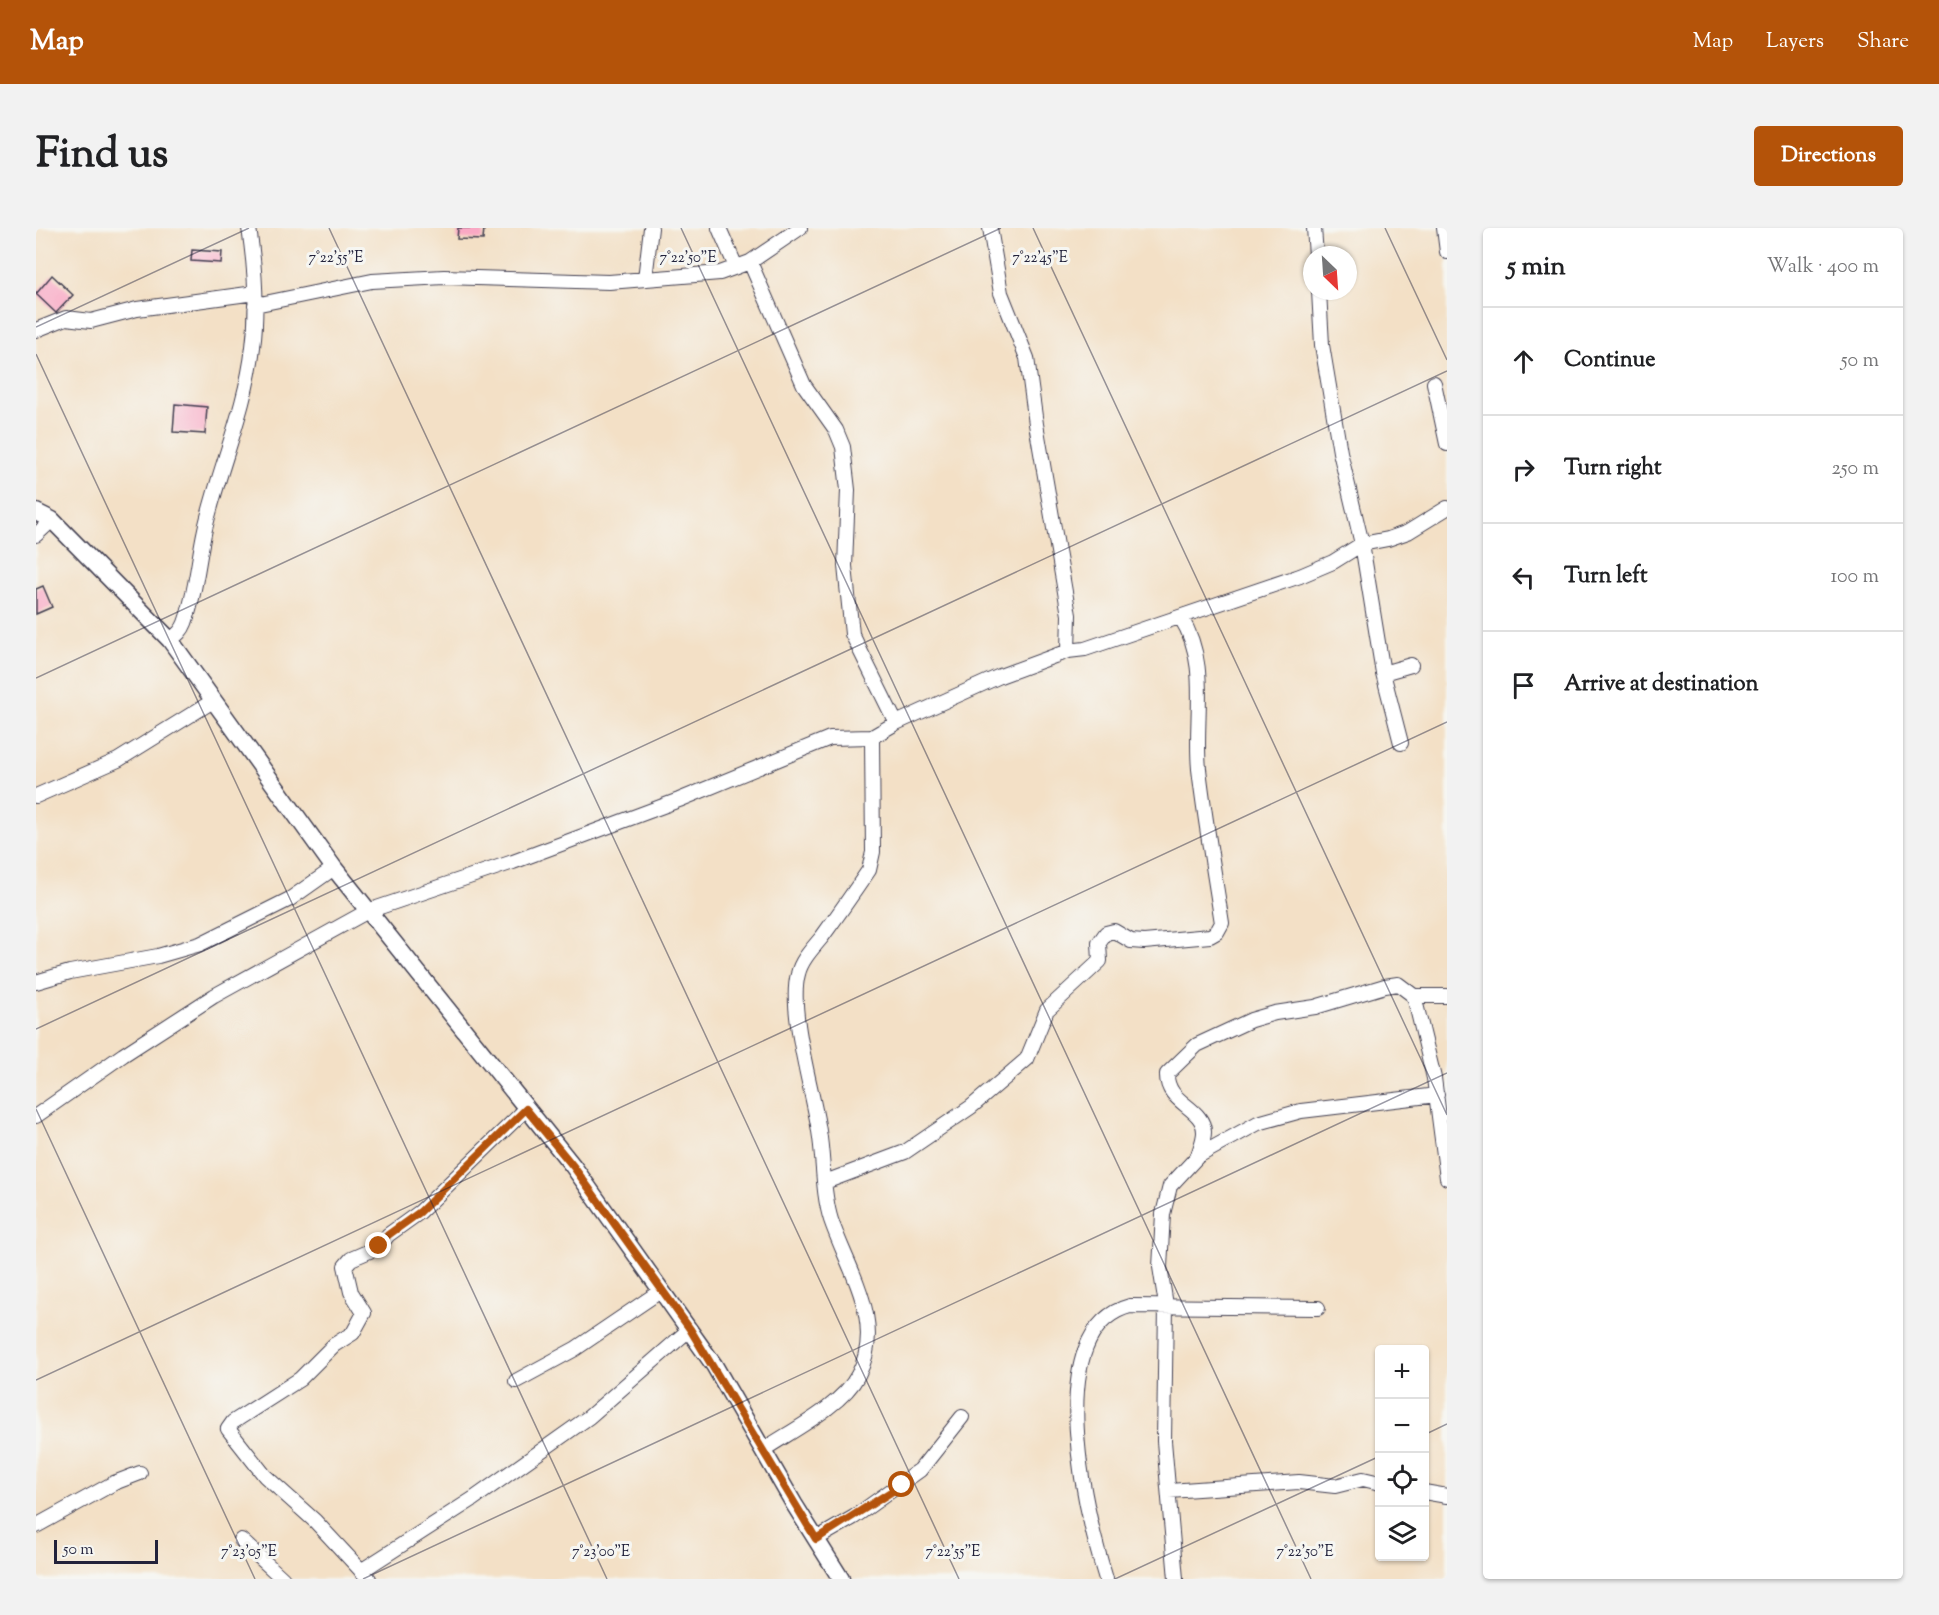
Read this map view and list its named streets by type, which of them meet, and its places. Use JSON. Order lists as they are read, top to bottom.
{
  "scale_bar": "50 m",
  "north": "bottom right",
  "page": {
    "header": "Map",
    "nav": ["Map", "Layers", "Share"],
    "title": "Find us",
    "buttons": "Directions",
    "heading": ["5 min", "Walk · 400 m"],
    "list": [
      ["Continue", "50 m"],
      ["Turn right", "250 m"],
      ["Turn left", "100 m"],
      "Arrive at destination"
    ],
    "map_buttons": ["+", "−"],
    "scale": "50 m"
  },
  "coordinates": [
    "7°22'55\"E",
    "7°22'50\"E",
    "7°22'45\"E",
    "7°23'05\"E",
    "7°23'00\"E"
  ]
}
